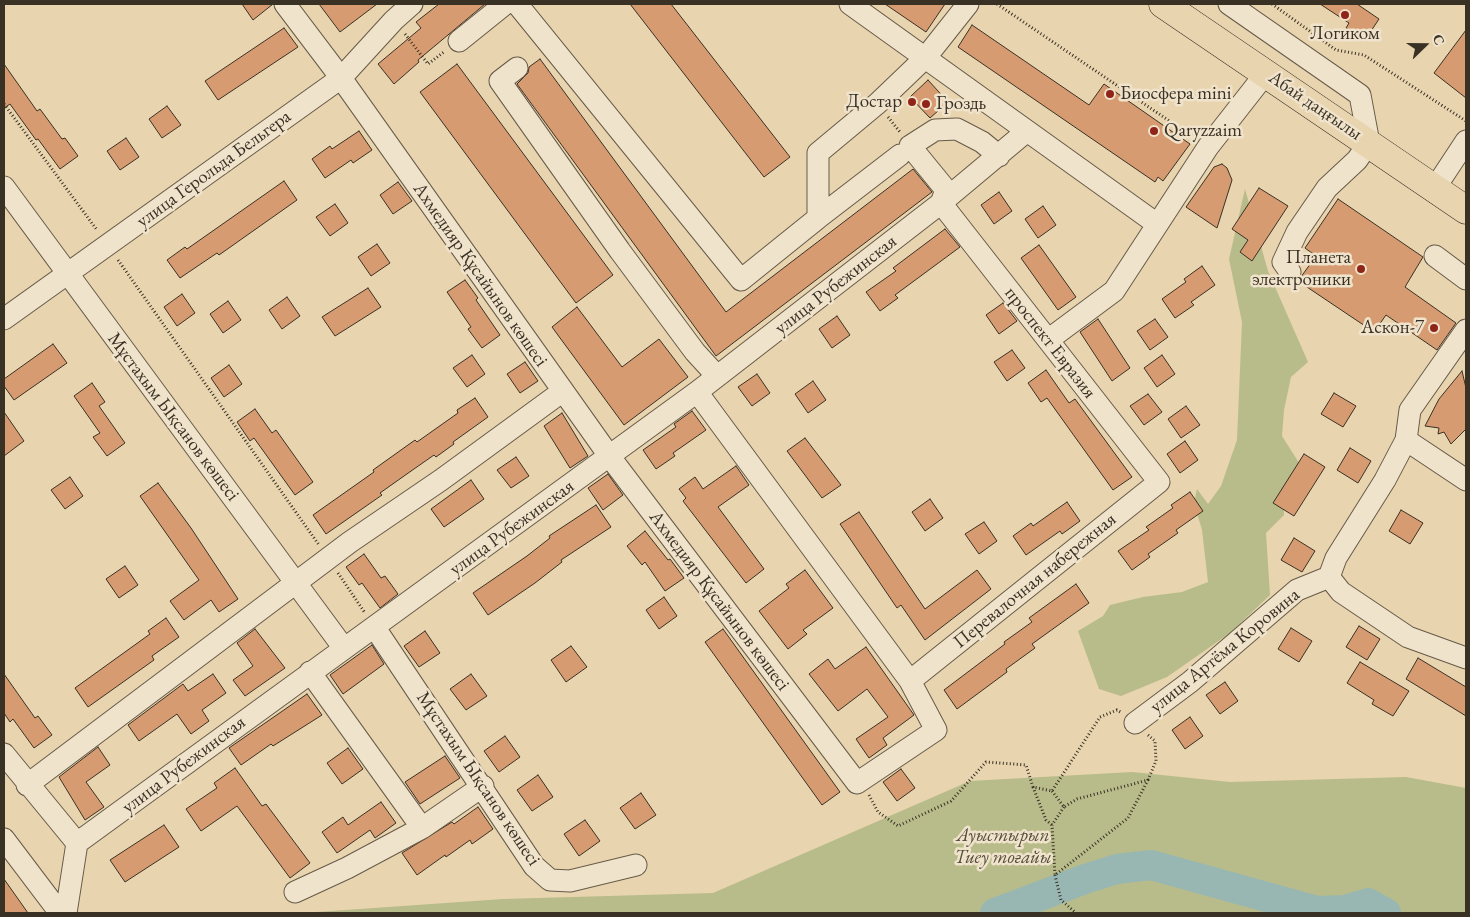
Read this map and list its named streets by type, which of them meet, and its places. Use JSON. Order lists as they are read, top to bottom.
{
  "streets": {
    "main road": ["Абай даңғылы"],
    "street": [
      "улица Герольда Бельгера",
      "Ахмедияр Құсайынов көшесі",
      "улица Рубежинская",
      "проспект Евразия",
      "Мұстахым Ықсанов көшесі",
      "Перевалочная набережная",
      "улица Артёма Коровина"
    ]
  },
  "crossings": [
    ["улица Герольда Бельгера", "Ахмедияр Құсайынов көшесі"],
    ["улица Герольда Бельгера", "Мұстахым Ықсанов көшесі"],
    ["Ахмедияр Құсайынов көшесі", "улица Рубежинская"],
    ["улица Рубежинская", "проспект Евразия"],
    ["улица Рубежинская", "Мұстахым Ықсанов көшесі"],
    ["проспект Евразия", "Перевалочная набережная"]
  ],
  "parks": ["Ауыстырып Тиеу тоғайы"],
  "places": [
    "Логиком",
    "Биосфера mini",
    "Достар",
    "Гроздь",
    "Qaryzzaim",
    "Планета электроники",
    "Аскон-7"
  ],
  "north": "right"
}
